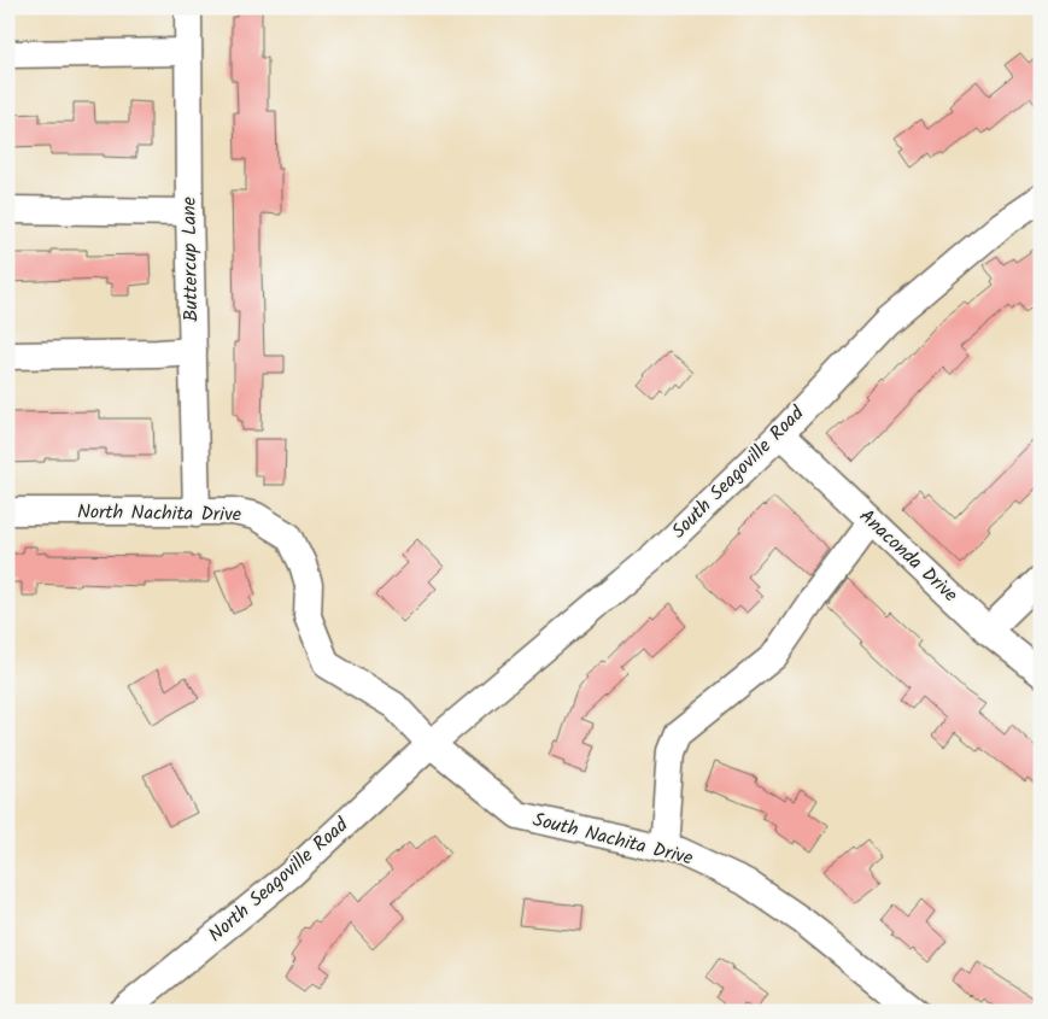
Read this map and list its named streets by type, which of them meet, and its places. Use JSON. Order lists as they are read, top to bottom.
{
  "streets": {
    "street": [
      "Buttercup Lane",
      "South Seagoville Road",
      "North Nachita Drive",
      "Anaconda Drive",
      "South Nachita Drive",
      "North Seagoville Road"
    ]
  },
  "crossings": [
    ["Buttercup Lane", "North Nachita Drive"],
    ["South Seagoville Road", "North Nachita Drive"],
    ["South Seagoville Road", "Anaconda Drive"],
    ["South Seagoville Road", "South Nachita Drive"],
    ["South Seagoville Road", "North Seagoville Road"],
    ["North Nachita Drive", "South Nachita Drive"],
    ["North Nachita Drive", "North Seagoville Road"],
    ["South Nachita Drive", "North Seagoville Road"]
  ]
}
